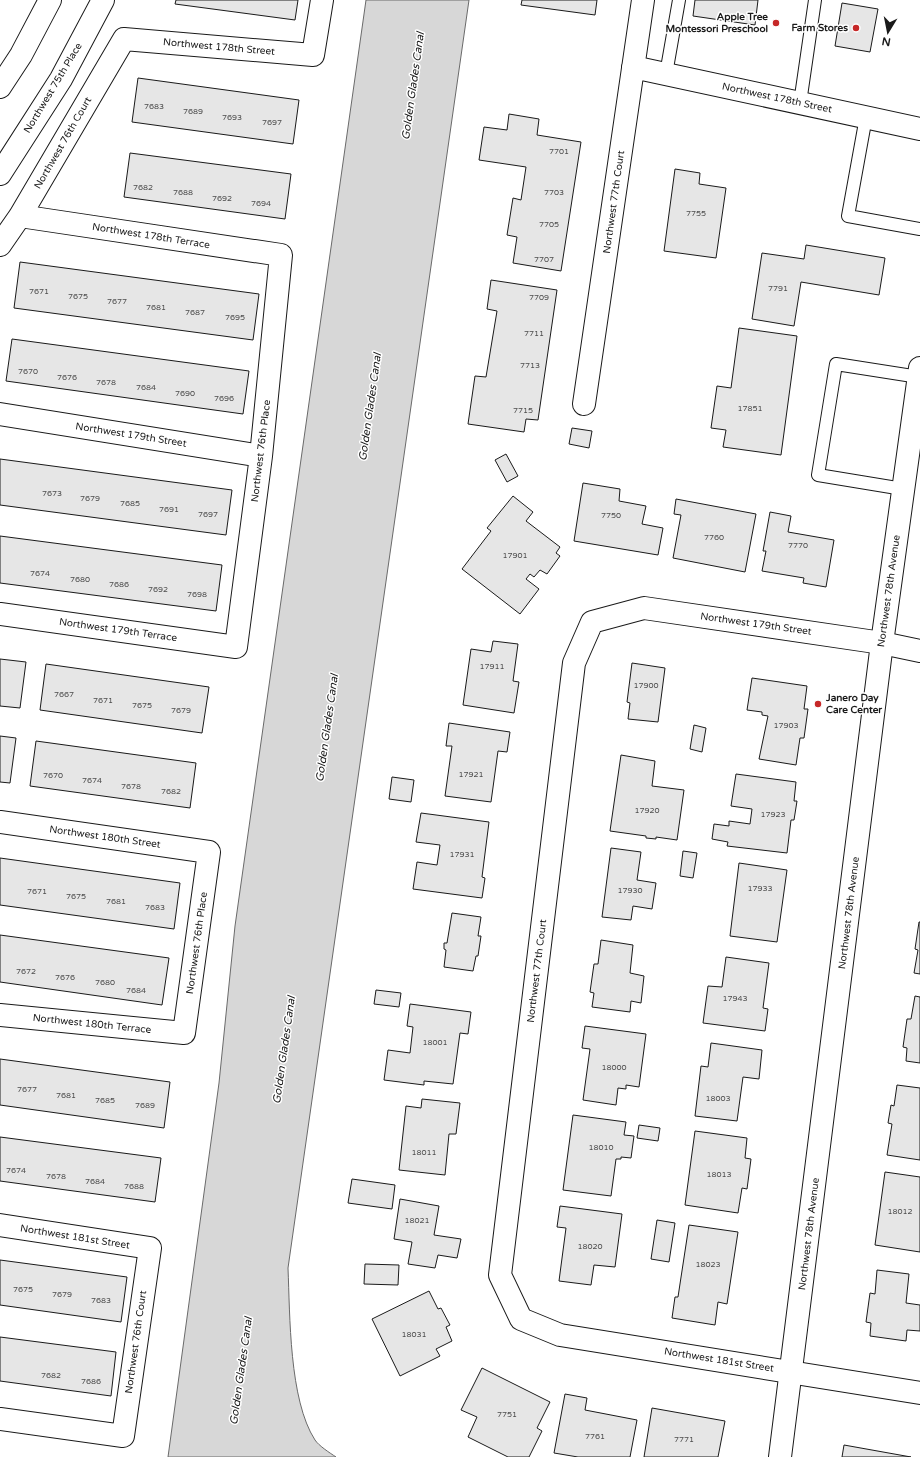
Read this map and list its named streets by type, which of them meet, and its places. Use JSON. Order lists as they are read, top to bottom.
{
  "streets": {
    "street": [
      "Northwest 178th Street",
      "Northwest 75th Place",
      "Northwest 76th Court",
      "Northwest 77th Court",
      "Northwest 178th Terrace",
      "Northwest 179th Street",
      "Northwest 76th Place",
      "Northwest 78th Avenue",
      "Northwest 179th Terrace",
      "Northwest 180th Street",
      "Northwest 180th Terrace",
      "Northwest 181st Street"
    ]
  },
  "crossings": [
    ["Northwest 178th Street", "Northwest 76th Court"],
    ["Northwest 178th Street", "Northwest 77th Court"],
    ["Northwest 76th Court", "Northwest 178th Terrace"],
    ["Northwest 76th Court", "Northwest 181st Street"],
    ["Northwest 77th Court", "Northwest 179th Street"],
    ["Northwest 77th Court", "Northwest 181st Street"],
    ["Northwest 178th Terrace", "Northwest 76th Place"],
    ["Northwest 179th Street", "Northwest 76th Place"],
    ["Northwest 179th Street", "Northwest 78th Avenue"],
    ["Northwest 76th Place", "Northwest 179th Terrace"],
    ["Northwest 76th Place", "Northwest 180th Street"],
    ["Northwest 76th Place", "Northwest 180th Terrace"],
    ["Northwest 78th Avenue", "Northwest 181st Street"]
  ],
  "water": ["Golden Glades Canal"],
  "places": ["Apple Tree Montessori Preschool", "Farm Stores", "Janero Day Care Center"],
  "house_numbers": [
    "7683",
    "7689",
    "7693",
    "7697",
    "7701",
    "7682",
    "7688",
    "7703",
    "7692",
    "7694",
    "7755",
    "7705",
    "7707",
    "7791",
    "7671",
    "7675",
    "7709",
    "7677",
    "7681",
    "7687",
    "7695",
    "7711",
    "7713",
    "7670",
    "7676",
    "7678",
    "7684",
    "7690",
    "7696",
    "17851",
    "7715",
    "7673",
    "7679",
    "7685",
    "7691",
    "7697",
    "7750",
    "7760",
    "7770",
    "17901",
    "7674",
    "7680",
    "7686",
    "7692",
    "7698",
    "17911",
    "17900",
    "7667",
    "7671",
    "7675",
    "7679",
    "17903",
    "17921",
    "7670",
    "7674",
    "7678",
    "7682",
    "17920",
    "17923",
    "17931",
    "17933",
    "17930",
    "7671",
    "7675",
    "7681",
    "7683",
    "7672",
    "7676",
    "7680",
    "7684",
    "17943",
    "18001",
    "18000",
    "7677",
    "7681",
    "18003",
    "7685",
    "7689",
    "18010",
    "18011",
    "7674",
    "18013",
    "7678",
    "7684",
    "7688",
    "18012",
    "18021",
    "18020",
    "18023",
    "7675",
    "7679",
    "7683",
    "18031",
    "7682",
    "7686",
    "7751",
    "7761",
    "7771"
  ],
  "north": "bottom"
}
